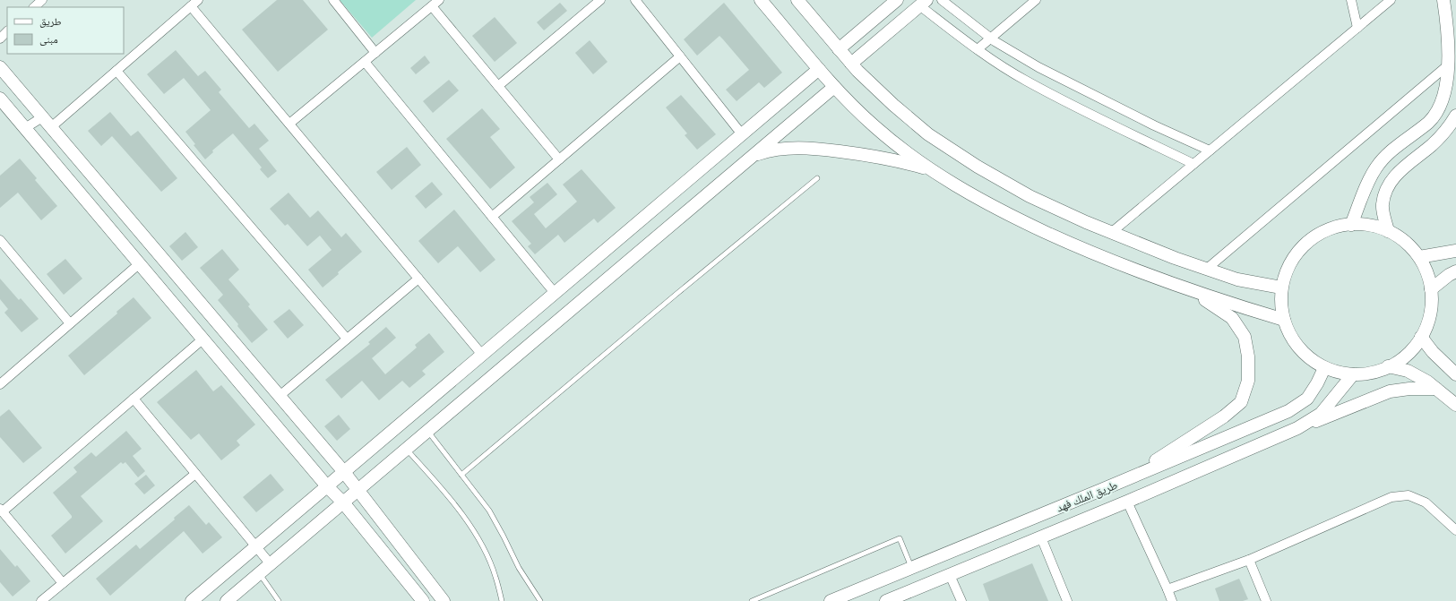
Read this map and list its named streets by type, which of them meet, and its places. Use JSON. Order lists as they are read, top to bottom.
{
  "streets": {
    "street": ["طريق الملك فهد"]
  },
  "legend": ["طريق", "مبنى"]
}
